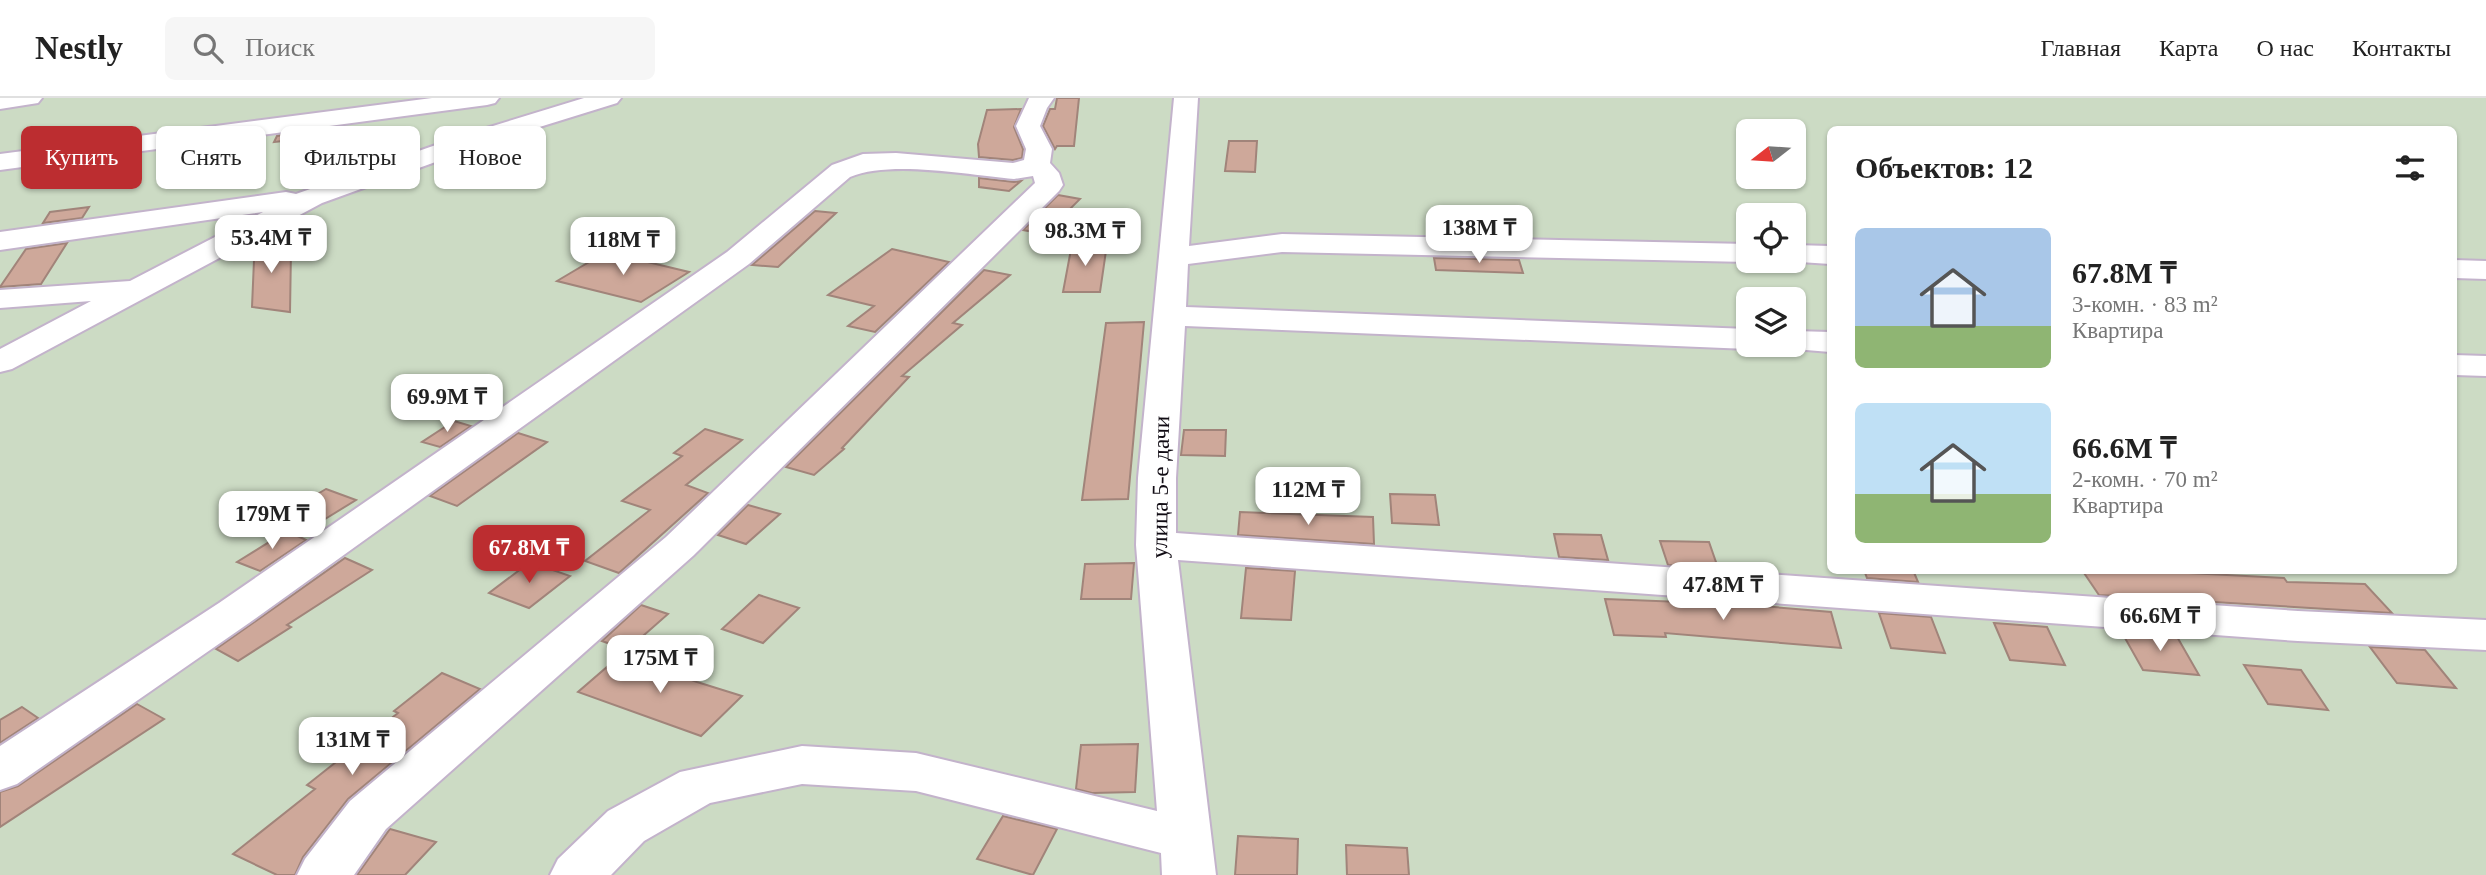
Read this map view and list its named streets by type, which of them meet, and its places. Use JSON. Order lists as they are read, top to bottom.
{
  "streets": {
    "street": ["улица 5-е дачи"]
  },
  "north": "left",
  "page": {
    "header": "Nestly",
    "search": "Поиск",
    "nav": [
      "Главная",
      "Карта",
      "О нас",
      "Контакты"
    ],
    "chip": [
      "Купить",
      "Снять",
      "Фильтры",
      "Новое"
    ],
    "heading": "Объектов: 12",
    "price": [
      "138M ₸",
      "98.3M ₸",
      "53.4M ₸",
      "118M ₸",
      "69.9M ₸",
      "112M ₸",
      "179M ₸",
      "67.8M ₸",
      "47.8M ₸",
      "66.6M ₸",
      "175M ₸",
      "131M ₸"
    ],
    "list": [
      {
        "name": "67.8M ₸",
        "note": "3-комн. · 83 m² · Квартира"
      },
      {
        "name": "66.6M ₸",
        "note": "2-комн. · 70 m² · Квартира"
      }
    ]
  }
}
